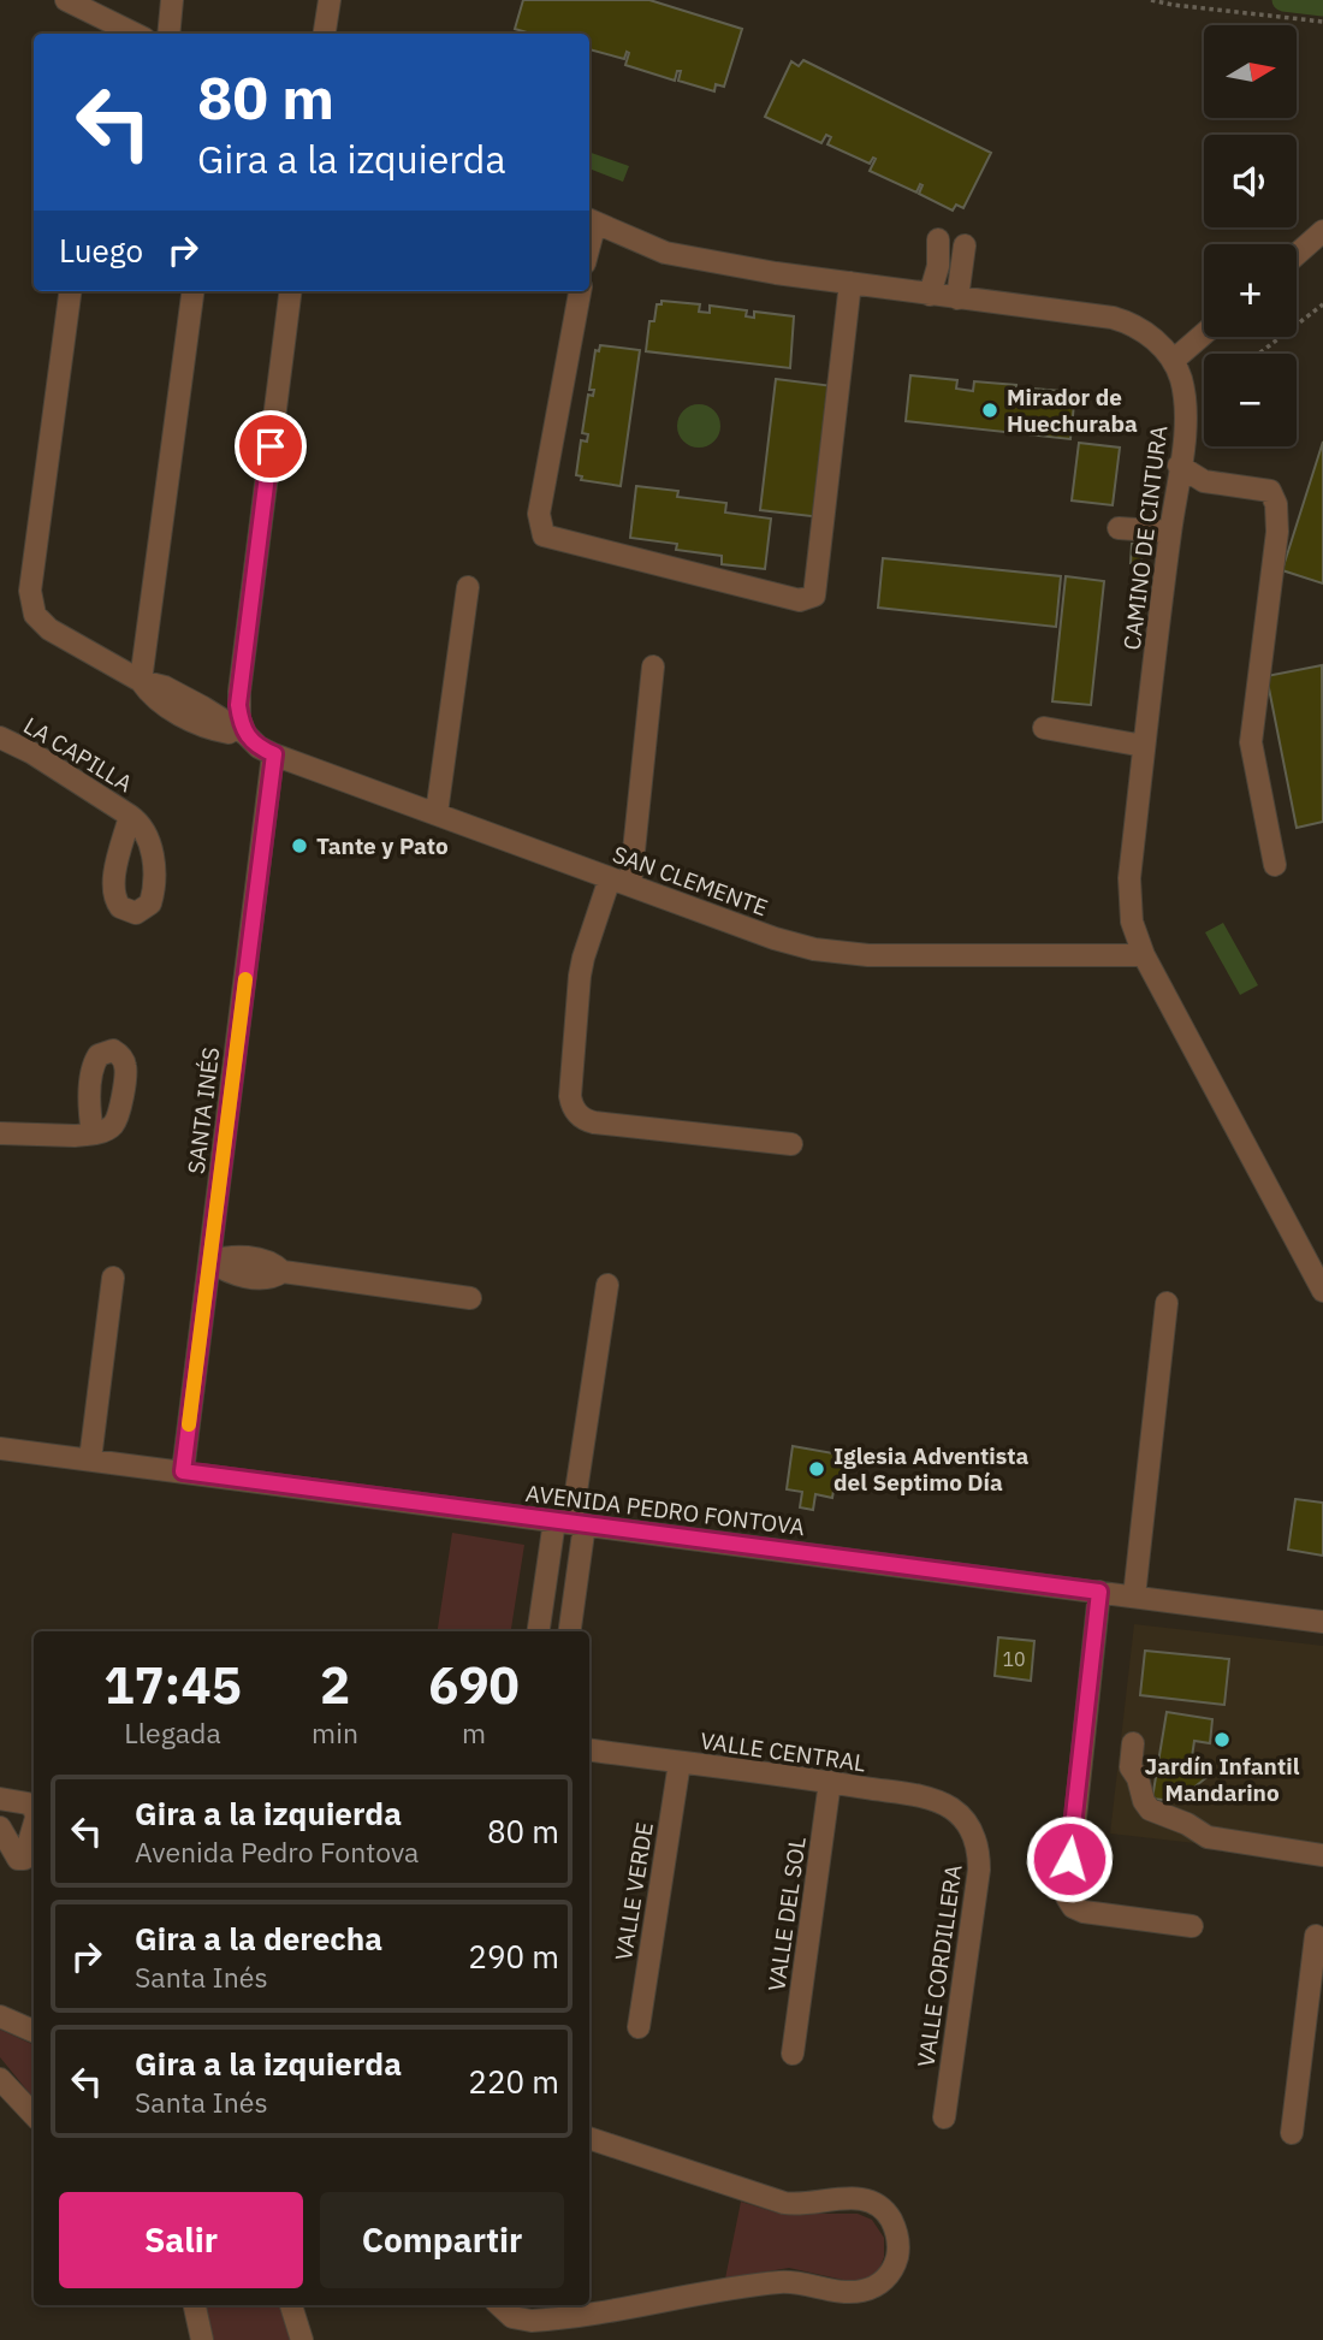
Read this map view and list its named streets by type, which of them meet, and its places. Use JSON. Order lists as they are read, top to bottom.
{
  "streets": {
    "street": [
      "CAMINO DE CINTURA",
      "LA CAPILLA",
      "SAN CLEMENTE",
      "SANTA INÉS",
      "AVENIDA PEDRO FONTOVA",
      "VALLE CENTRAL",
      "VALLE VERDE",
      "VALLE DEL SOL",
      "VALLE CORDILLERA"
    ]
  },
  "crossings": [
    ["CAMINO DE CINTURA", "SAN CLEMENTE"],
    ["SAN CLEMENTE", "SANTA INÉS"],
    ["SANTA INÉS", "AVENIDA PEDRO FONTOVA"],
    ["VALLE CENTRAL", "VALLE VERDE"],
    ["VALLE CENTRAL", "VALLE DEL SOL"],
    ["VALLE CENTRAL", "VALLE CORDILLERA"]
  ],
  "places": [
    "Mirador de Huechuraba",
    "Tante y Pato",
    "Iglesia Adventista del Septimo Día",
    "Jardín Infantil Mandarino"
  ],
  "house_numbers": ["10"],
  "north": "right",
  "page": {
    "map_buttons": ["+", "−"],
    "turn": ["80 m", "Gira a la izquierda"],
    "then": "Luego",
    "eta": [
      "17:45",
      "Llegada",
      "2",
      "min",
      "690",
      "m"
    ],
    "list": [
      {
        "name": "Gira a la izquierda",
        "note": "Avenida Pedro Fontova",
        "value": "80 m"
      },
      {
        "name": "Gira a la derecha",
        "note": "Santa Inés",
        "value": "290 m"
      },
      {
        "name": "Gira a la izquierda",
        "note": "Santa Inés",
        "value": "220 m"
      }
    ],
    "buttons": ["Salir", "Compartir"]
  }
}
